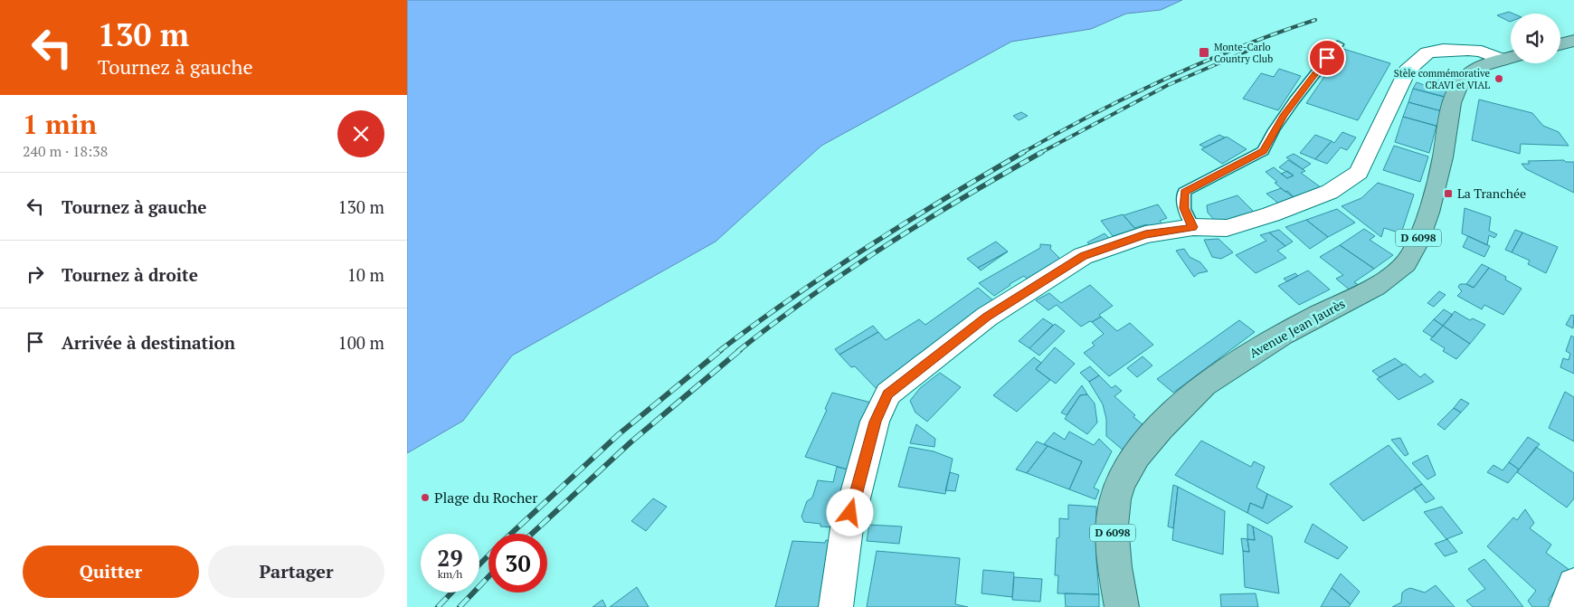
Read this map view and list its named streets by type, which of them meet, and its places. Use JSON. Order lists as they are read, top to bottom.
{
  "streets": {
    "main road": ["D 6098", "Avenue Jean Jaurès"]
  },
  "places": {
    "transit": ["Monte-Carlo Country Club", "La Tranchée"],
    "other": ["Stèle commémorative CRAVI et VIAL", "Plage du Rocher"]
  },
  "page": {
    "turn": ["130 m", "Tournez à gauche"],
    "heading": ["1 min", "240 m · 18:38"],
    "list": [
      {
        "name": "Tournez à gauche",
        "value": "130 m"
      },
      {
        "name": "Tournez à droite",
        "value": "10 m"
      },
      {
        "name": "Arrivée à destination",
        "value": "100 m"
      }
    ],
    "speed": "29 km/h",
    "limit": "30",
    "buttons": ["Quitter", "Partager"]
  }
}
